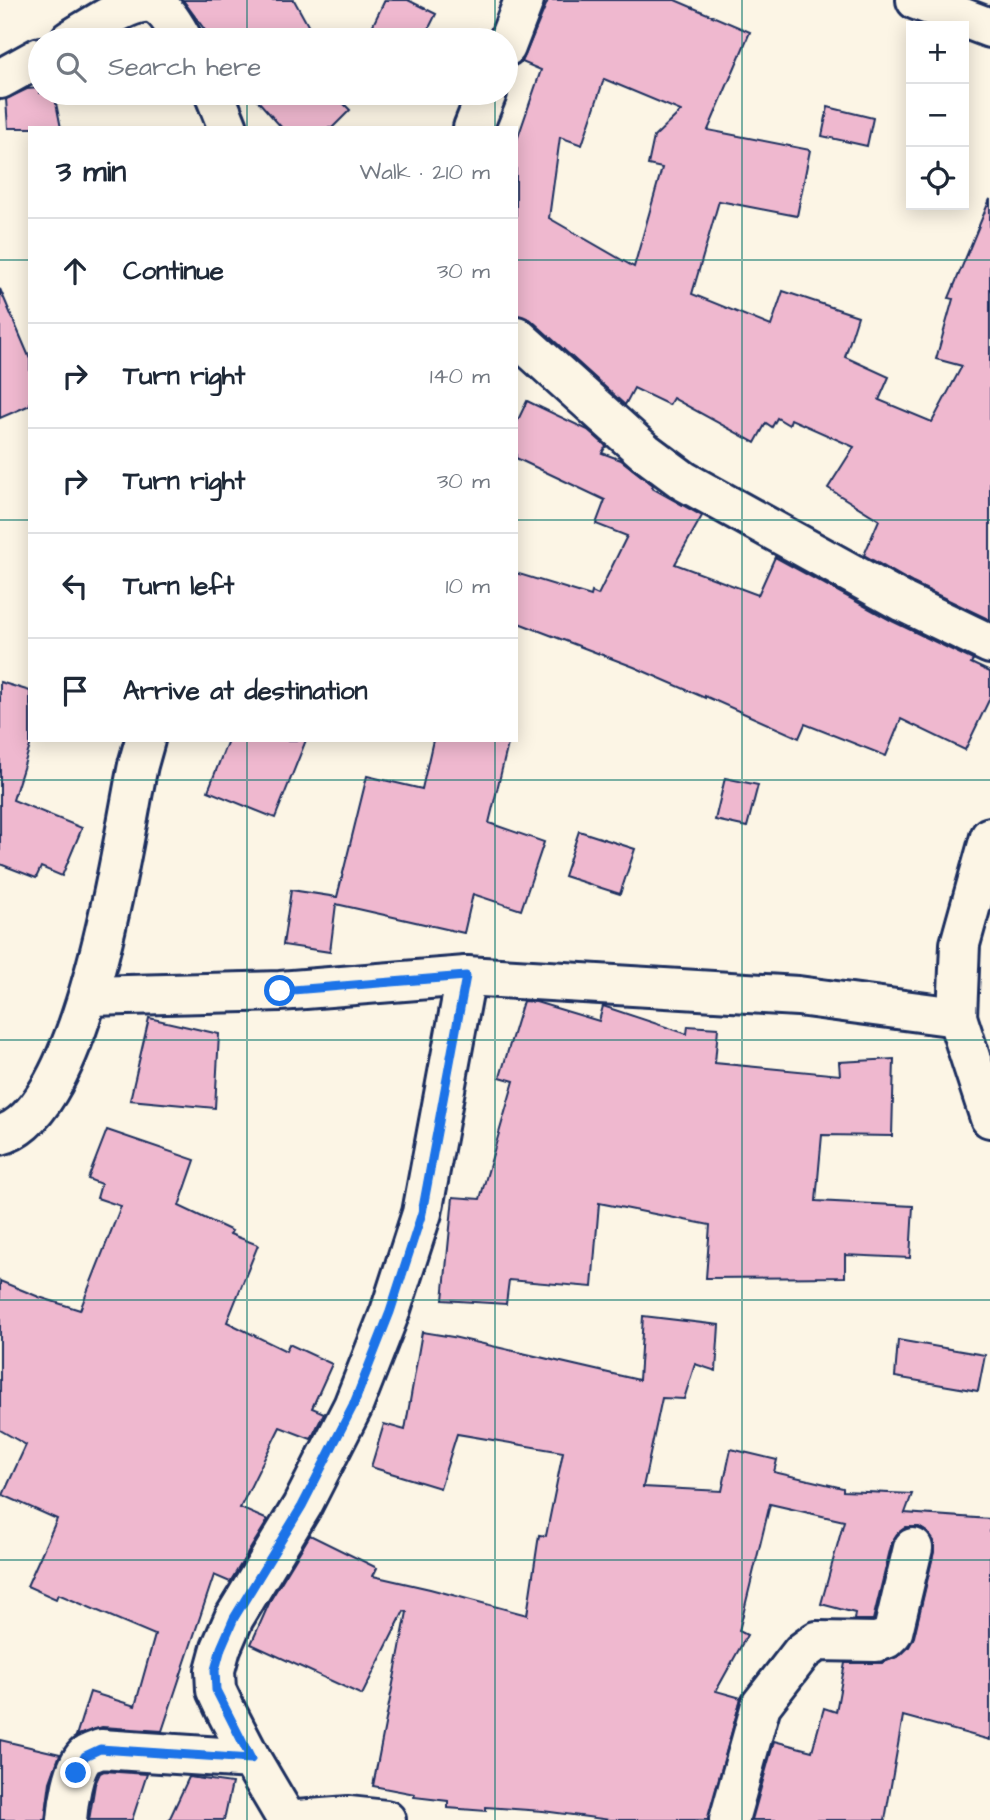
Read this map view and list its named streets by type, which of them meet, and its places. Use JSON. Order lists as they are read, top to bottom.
{
  "page": {
    "map_buttons": ["+", "−"],
    "search": "Search here",
    "heading": ["3 min", "Walk · 210 m"],
    "list": [
      ["Continue", "30 m"],
      ["Turn right", "140 m"],
      ["Turn right", "30 m"],
      ["Turn left", "10 m"],
      "Arrive at destination"
    ]
  }
}
